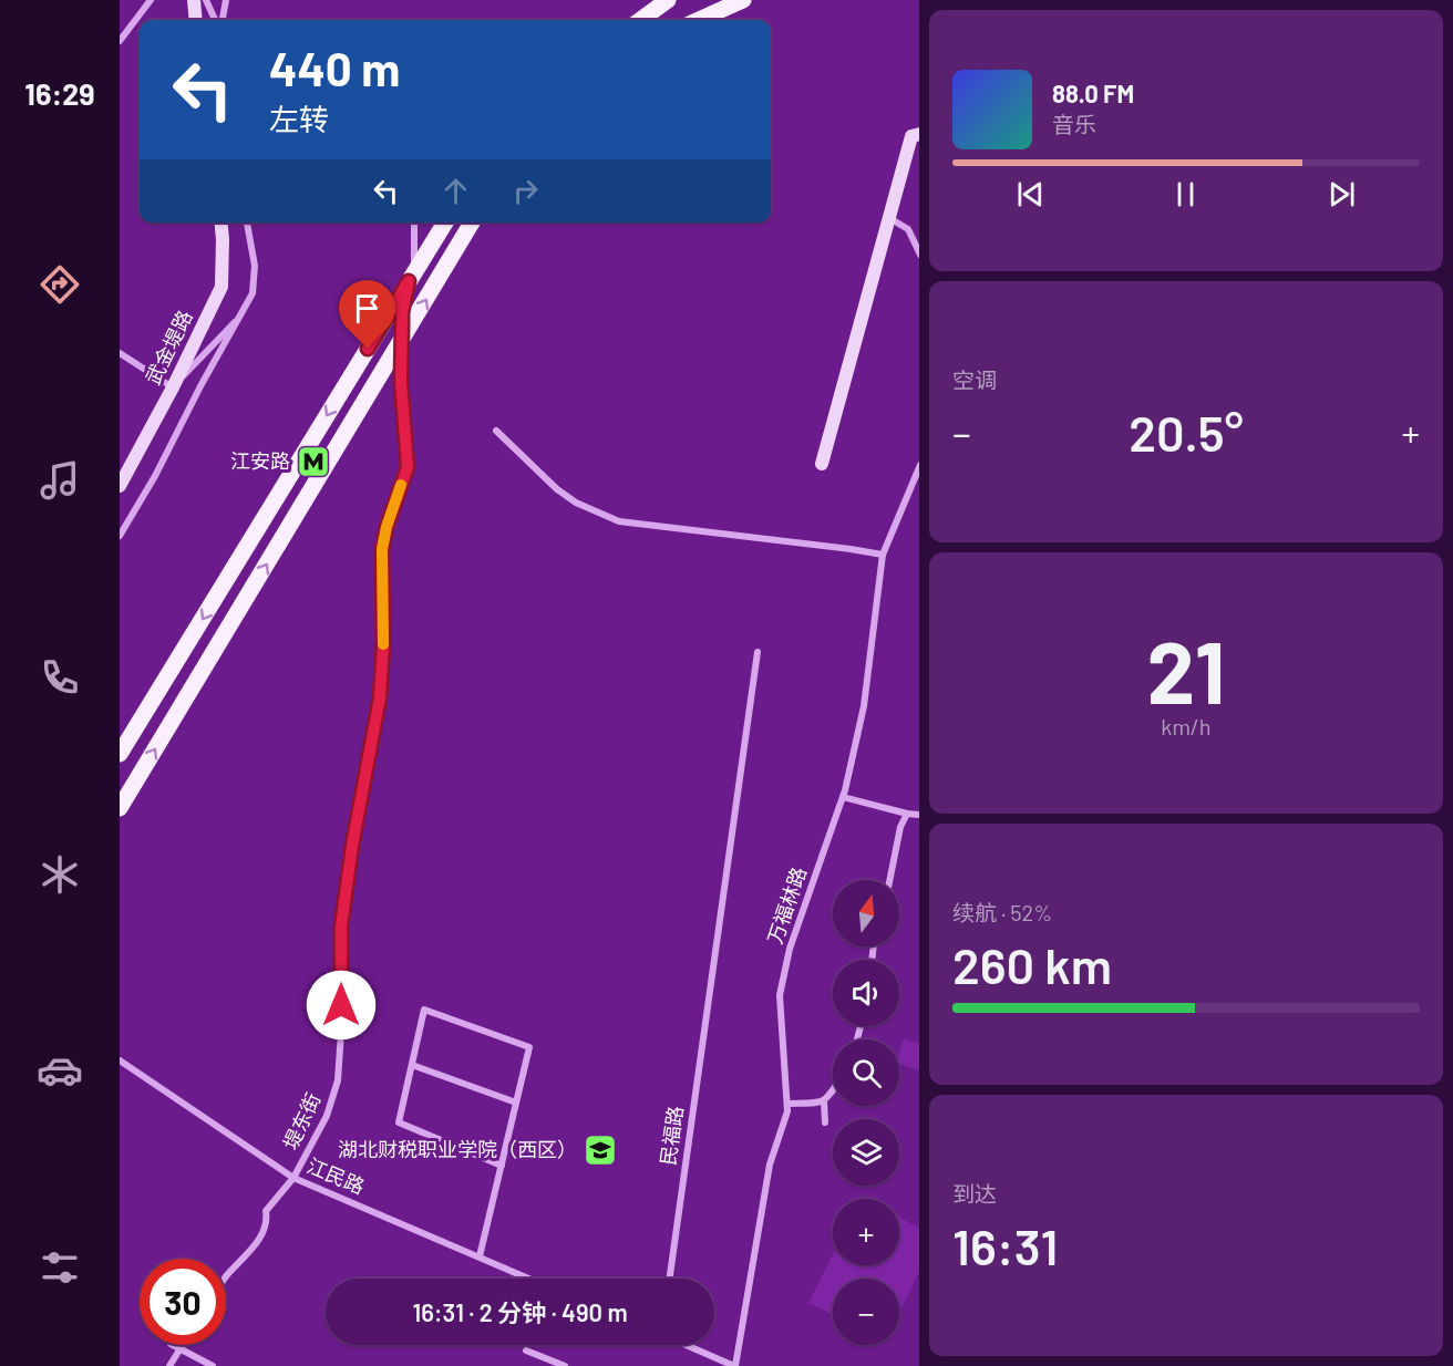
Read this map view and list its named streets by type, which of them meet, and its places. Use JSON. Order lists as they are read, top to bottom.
{
  "streets": {
    "street": [
      "武金堤路",
      "万福林路",
      "堤东街",
      "民福路",
      "江民路"
    ]
  },
  "crossings": [
    ["堤东街", "江民路"]
  ],
  "places": {
    "metro station": ["江安路"],
    "school or university": ["湖北财税职业学院（西区）"]
  },
  "north": "top",
  "page": {
    "tabs": "16:29",
    "turn": ["440 m", "左转"],
    "song": ["88.0 FM", "音乐"],
    "tile": [
      "空调",
      ["21", "km/h"],
      ["续航 · 52%", "260 km"],
      ["到达", "16:31"]
    ],
    "heat": ["−", "20.5°", "+"],
    "map_buttons": ["+", "−"],
    "limit": "30",
    "trip": "16:31 · 2 分钟 · 490 m"
  }
}
